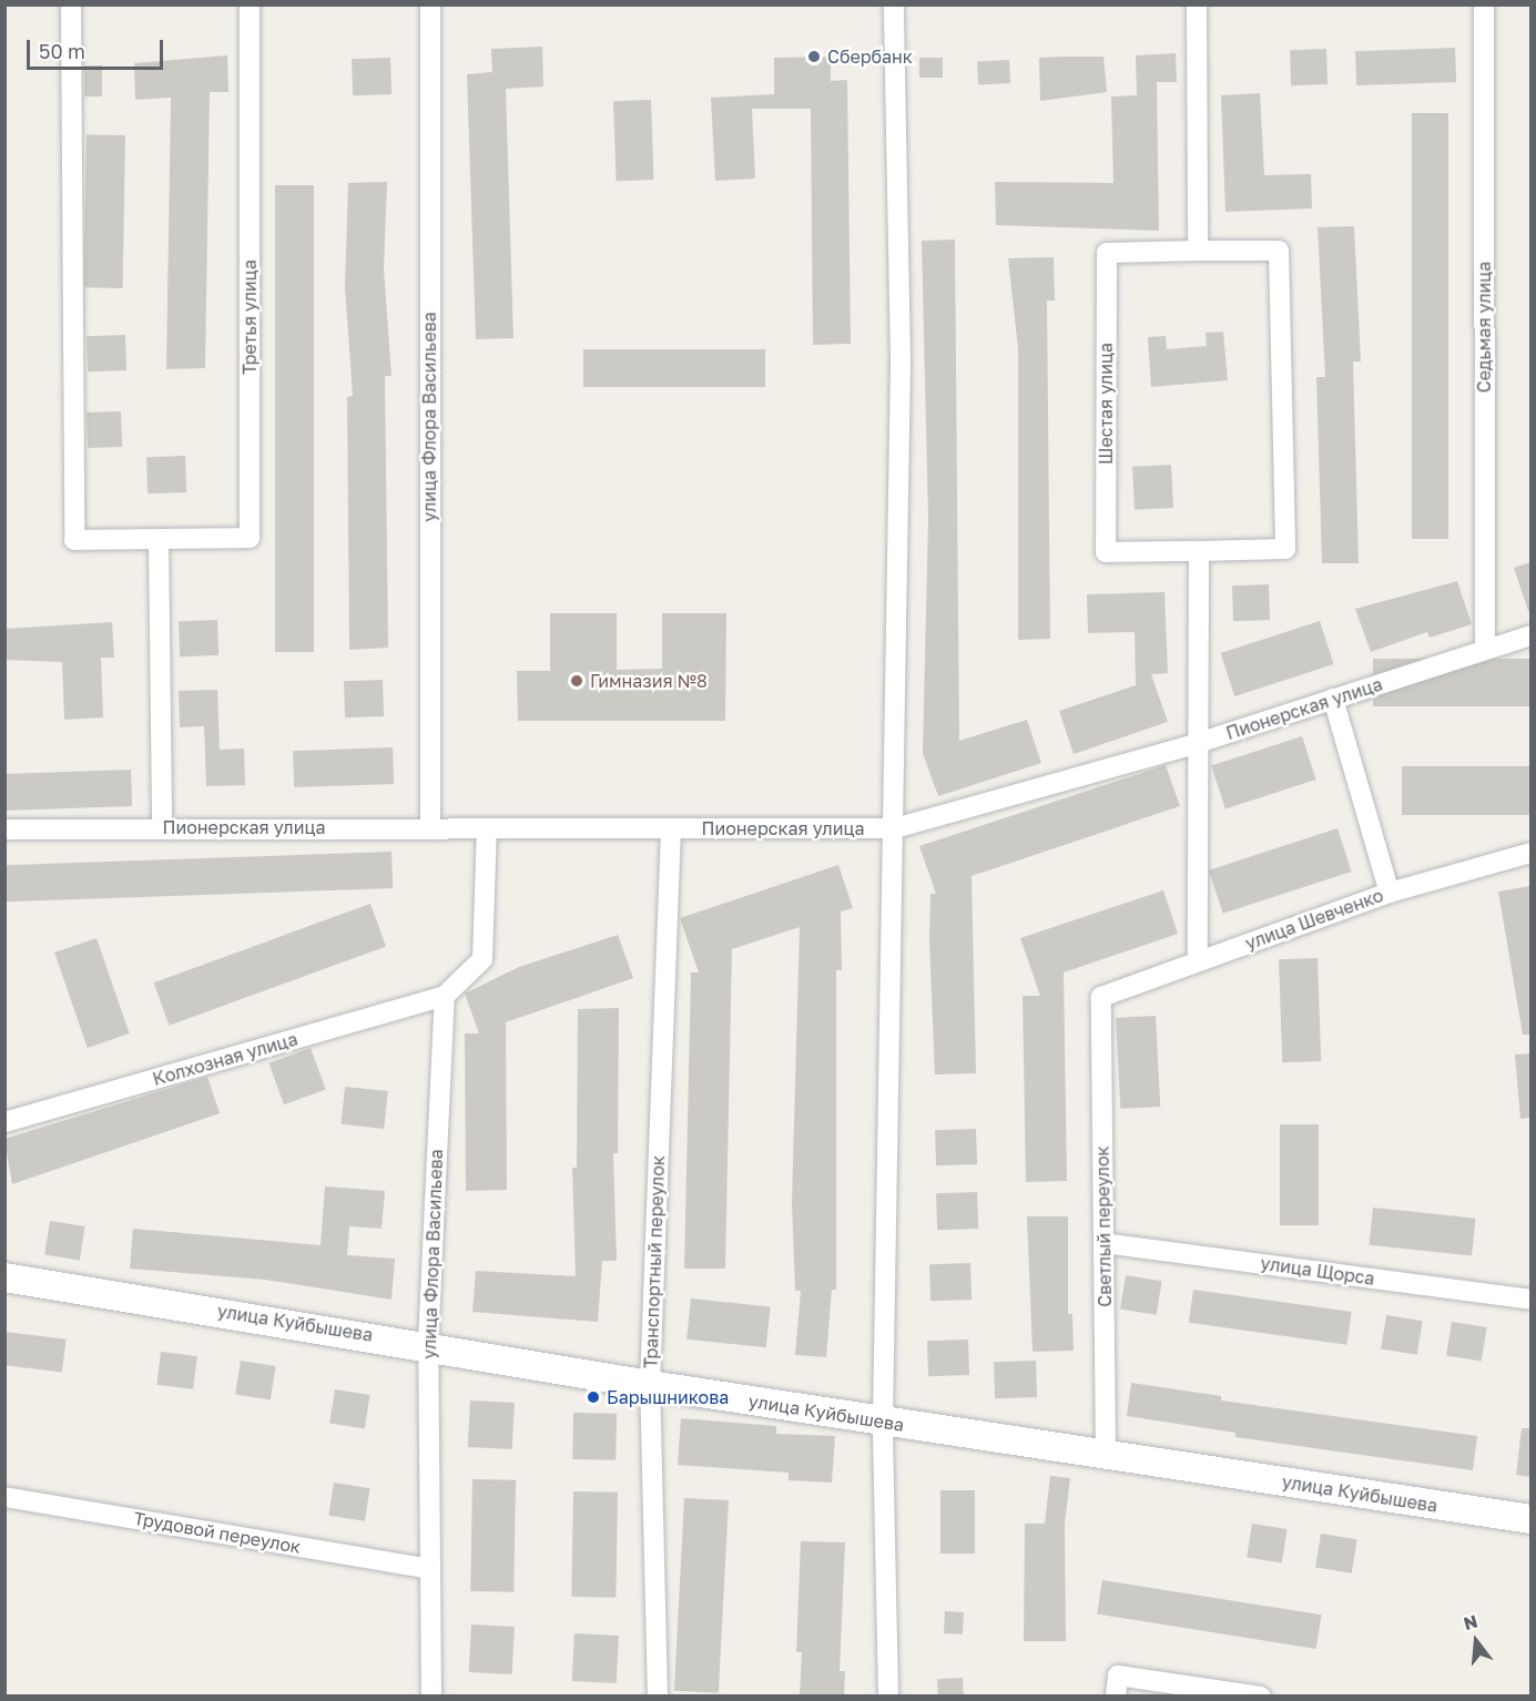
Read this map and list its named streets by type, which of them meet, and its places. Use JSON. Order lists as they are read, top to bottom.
{
  "streets": {
    "street": [
      "Третья улица",
      "Седьмая улица",
      "Шестая улица",
      "улица Флора Васильева",
      "Пионерская улица",
      "улица Шевченко",
      "Колхозная улица",
      "Светлый переулок",
      "Транспортный переулок",
      "улица Щорса",
      "улица Куйбышева",
      "Трудовой переулок"
    ]
  },
  "crossings": [
    ["Седьмая улица", "Пионерская улица"],
    ["улица Флора Васильева", "Пионерская улица"],
    ["улица Флора Васильева", "Колхозная улица"],
    ["улица Флора Васильева", "улица Куйбышева"],
    ["улица Флора Васильева", "Трудовой переулок"],
    ["Пионерская улица", "Транспортный переулок"],
    ["улица Шевченко", "Светлый переулок"],
    ["Светлый переулок", "улица Щорса"],
    ["Светлый переулок", "улица Куйбышева"],
    ["Транспортный переулок", "улица Куйбышева"]
  ],
  "places": ["Сбербанк", "Гимназия №8", "Барышникова"],
  "scale_bar": "50 m",
  "north": "top"
}
